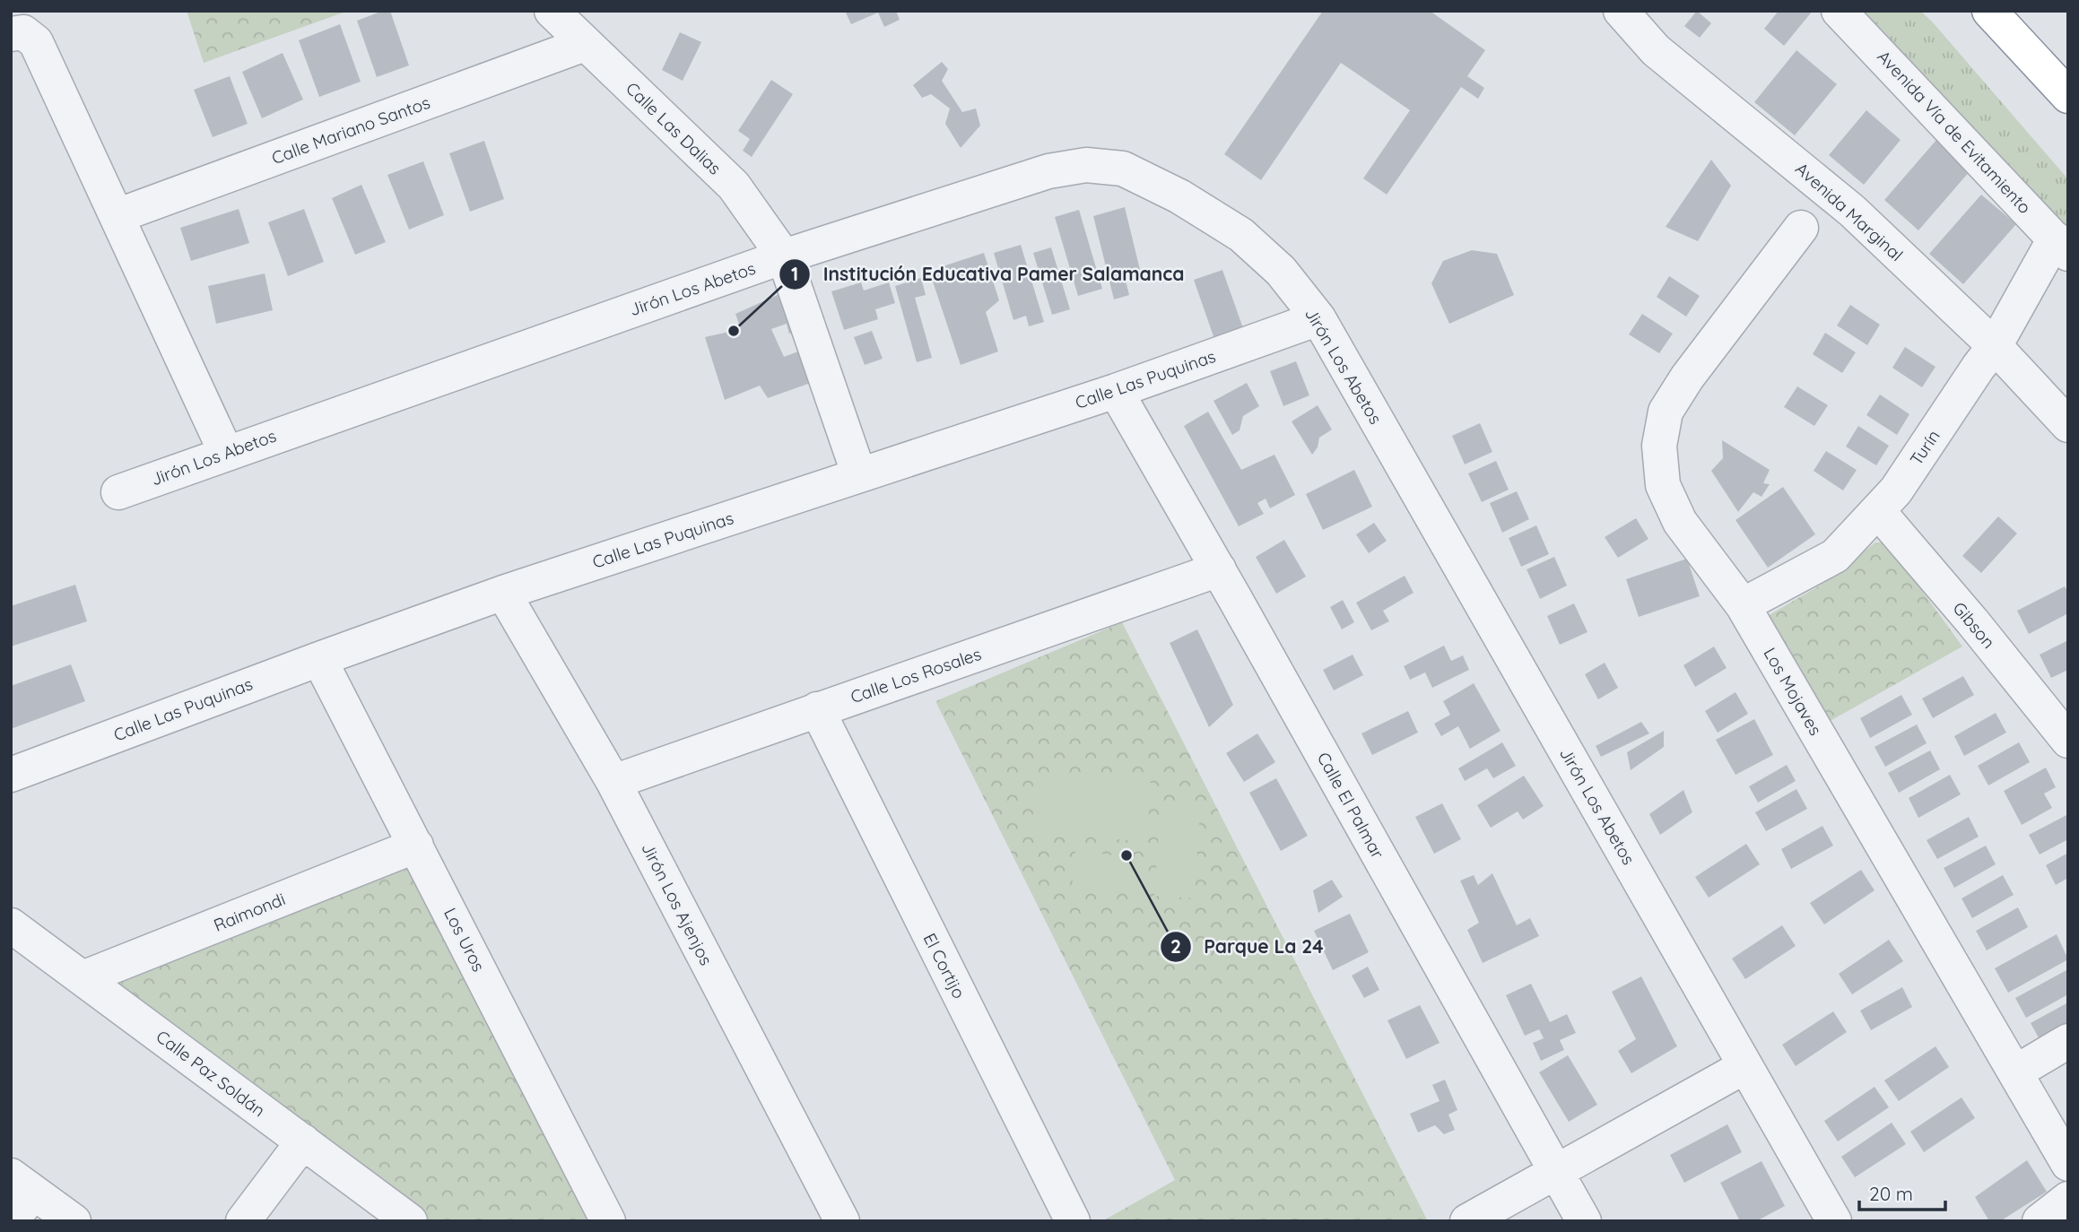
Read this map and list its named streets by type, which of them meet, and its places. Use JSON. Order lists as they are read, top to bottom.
{
  "streets": {
    "street": [
      "Calle Las Dalias",
      "Calle Mariano Santos",
      "Avenida Vía de Evitamiento",
      "Avenida Marginal",
      "Jirón Los Abetos",
      "Calle Las Puquinas",
      "Turín",
      "Gibson",
      "Calle Los Rosales",
      "Los Mojaves",
      "Calle El Palmar",
      "Jirón Los Ajenjos",
      "Raimondi",
      "Los Uros",
      "El Cortijo",
      "Calle Paz Soldán"
    ]
  },
  "crossings": [
    ["Calle Las Dalias", "Calle Mariano Santos"],
    ["Calle Las Dalias", "Jirón Los Abetos"],
    ["Calle Las Dalias", "Calle Las Puquinas"],
    ["Avenida Vía de Evitamiento", "Turín"],
    ["Avenida Marginal", "Turín"],
    ["Jirón Los Abetos", "Calle Las Puquinas"],
    ["Calle Las Puquinas", "Calle El Palmar"],
    ["Calle Las Puquinas", "Jirón Los Ajenjos"],
    ["Calle Las Puquinas", "Los Uros"],
    ["Turín", "Gibson"],
    ["Turín", "Los Mojaves"],
    ["Calle Los Rosales", "Calle El Palmar"],
    ["Calle Los Rosales", "Jirón Los Ajenjos"],
    ["Calle Los Rosales", "El Cortijo"],
    ["Raimondi", "Los Uros"],
    ["Raimondi", "Calle Paz Soldán"]
  ],
  "places": ["Institución Educativa Pamer Salamanca", "Parque La 24"],
  "scale_bar": "20 m"
}
